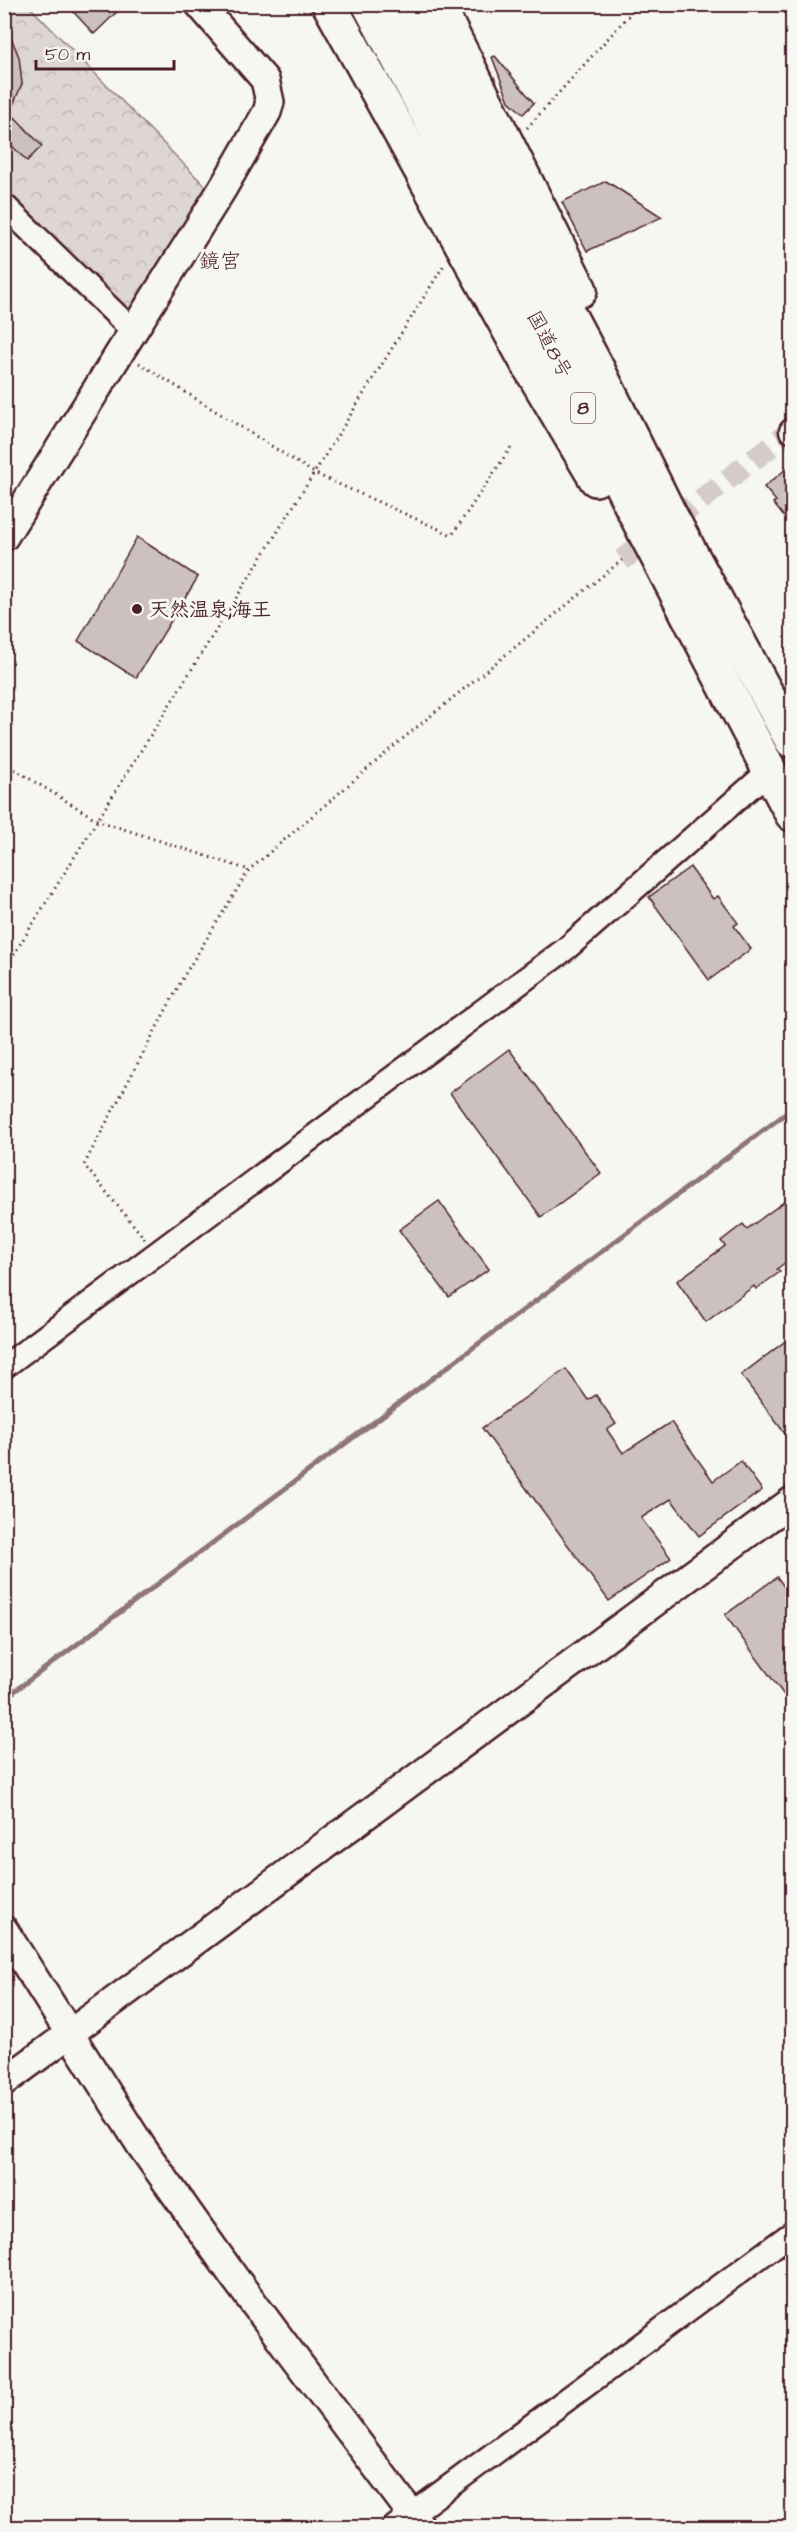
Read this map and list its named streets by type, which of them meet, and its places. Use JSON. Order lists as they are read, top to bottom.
{
  "streets": {
    "highway": ["国道8号", "8"]
  },
  "crossings": [
    ["国道8号", "8"]
  ],
  "districts": ["鏡宮"],
  "places": ["天然温泉;海王"],
  "scale_bar": "50 m"
}
